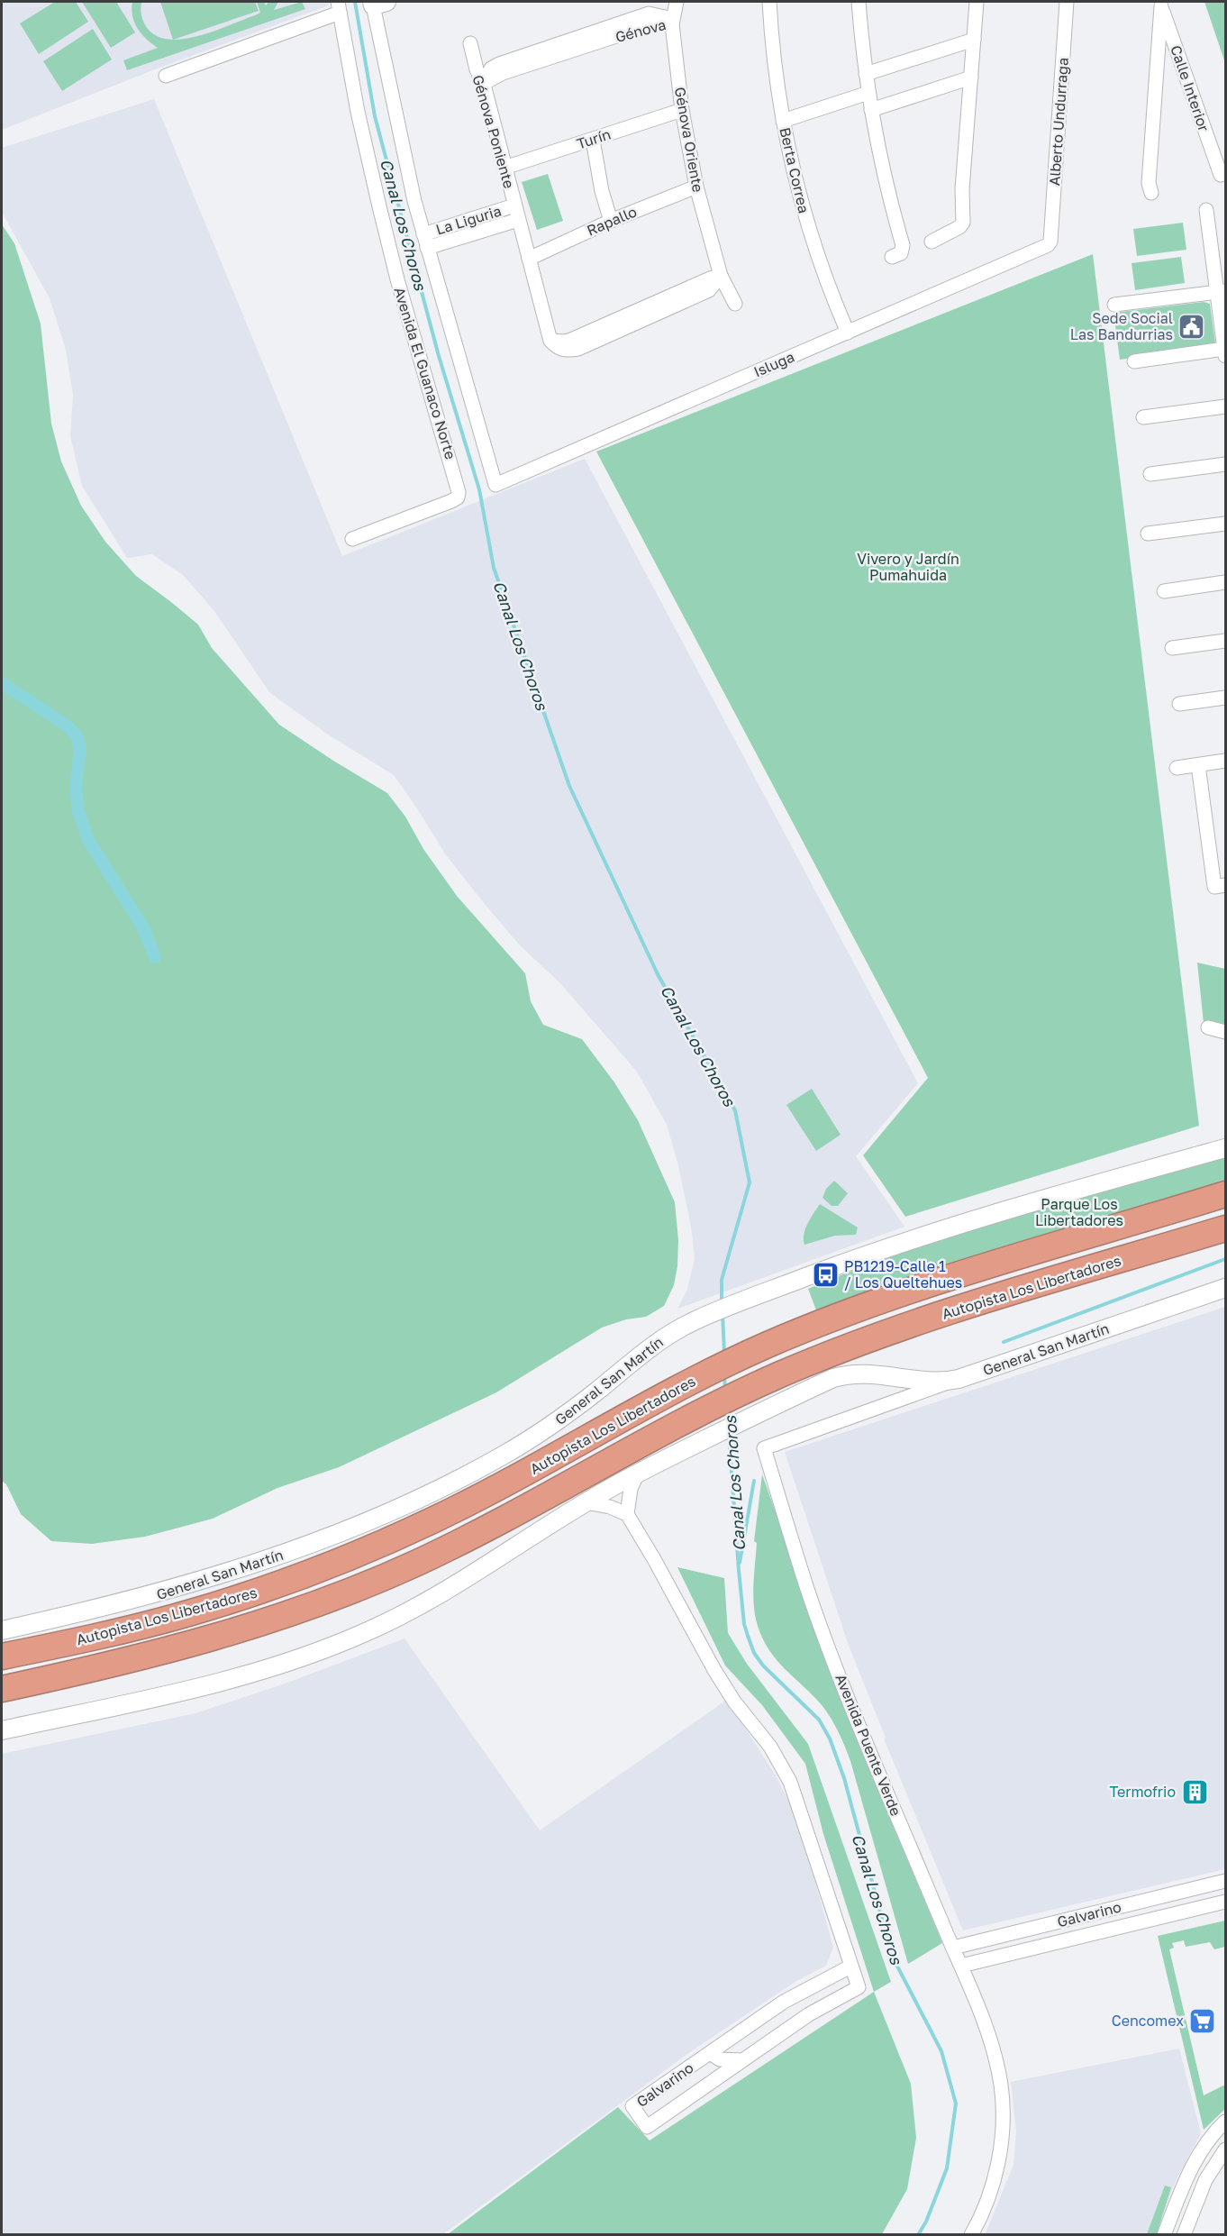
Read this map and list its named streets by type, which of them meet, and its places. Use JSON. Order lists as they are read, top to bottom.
{
  "streets": {
    "highway": ["Autopista Los Libertadores"],
    "street": [
      "Génova",
      "Calle Interior",
      "Alberto Undurraga",
      "Génova Poniente",
      "Turín",
      "Génova Oriente",
      "Berta Correa",
      "La Liguria",
      "Rapallo",
      "Isluga",
      "Avenida El Guanaco Norte",
      "General San Martín",
      "Avenida Puente Verde",
      "Galvarino"
    ]
  },
  "crossings": [
    ["Génova", "Génova Poniente"],
    ["Génova", "Génova Oriente"],
    ["Alberto Undurraga", "Isluga"],
    ["Génova Poniente", "Turín"],
    ["Génova Poniente", "La Liguria"],
    ["Turín", "Génova Oriente"],
    ["Génova Oriente", "Rapallo"],
    ["Berta Correa", "Isluga"],
    ["La Liguria", "Isluga"],
    ["General San Martín", "Avenida Puente Verde"],
    ["Avenida Puente Verde", "Galvarino"]
  ],
  "water": ["Canal Los Choros"],
  "parks": ["Vivero y Jardín Pumahuida", "Parque Los Libertadores"],
  "places": {
    "public building": ["Sede Social Las Bandurrias"],
    "bus stop": ["PB1219-Calle 1 / Los Queltehues"],
    "building": ["Termofrio"],
    "supermarket": ["Cencomex"]
  }
}
